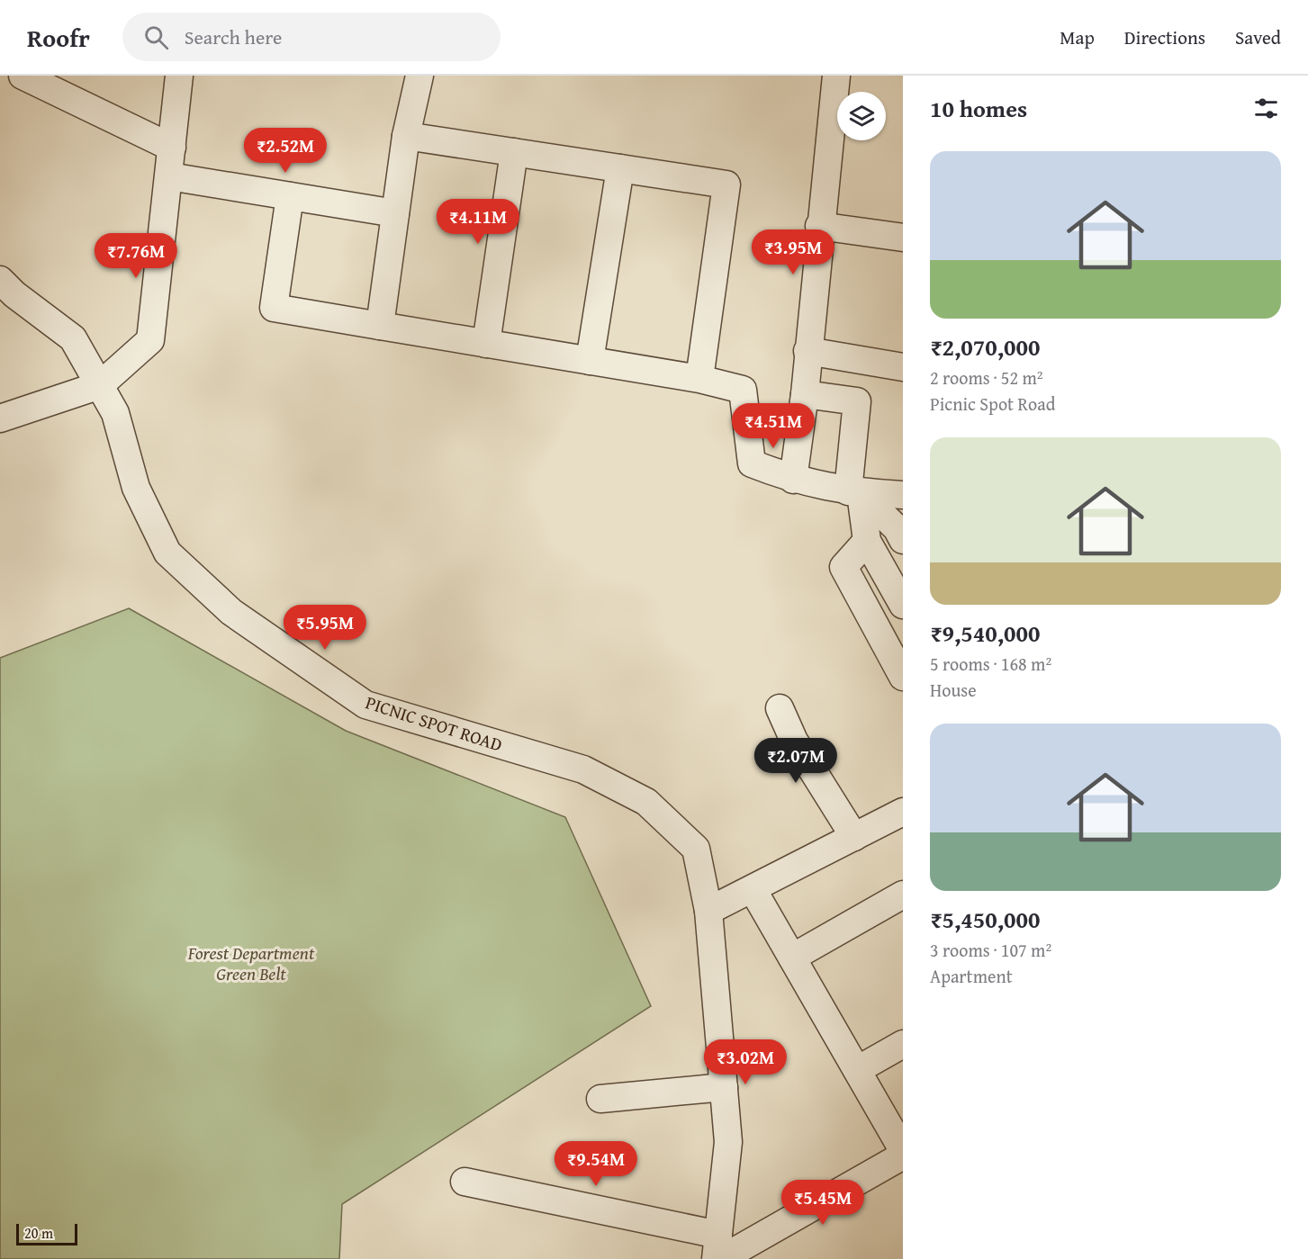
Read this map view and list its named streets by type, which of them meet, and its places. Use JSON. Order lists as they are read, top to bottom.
{
  "streets": {
    "street": ["PICNIC SPOT ROAD"]
  },
  "parks": ["Forest Department Green Belt"],
  "scale_bar": "20 m",
  "page": {
    "header": "Roofr",
    "search": "Search here",
    "nav": ["Map", "Directions", "Saved"],
    "heading": "10 homes",
    "price": [
      "₹2.52M",
      "₹4.11M",
      "₹3.95M",
      "₹7.76M",
      "₹4.51M",
      "₹5.95M",
      "₹2.07M",
      "₹3.02M",
      "₹9.54M",
      "₹5.45M"
    ],
    "list": [
      {
        "name": "₹2,070,000",
        "note": "2 rooms · 52 m² · Picnic Spot Road"
      },
      {
        "name": "₹9,540,000",
        "note": "5 rooms · 168 m² · House"
      },
      {
        "name": "₹5,450,000",
        "note": "3 rooms · 107 m² · Apartment"
      }
    ],
    "scale": "20 m"
  }
}
